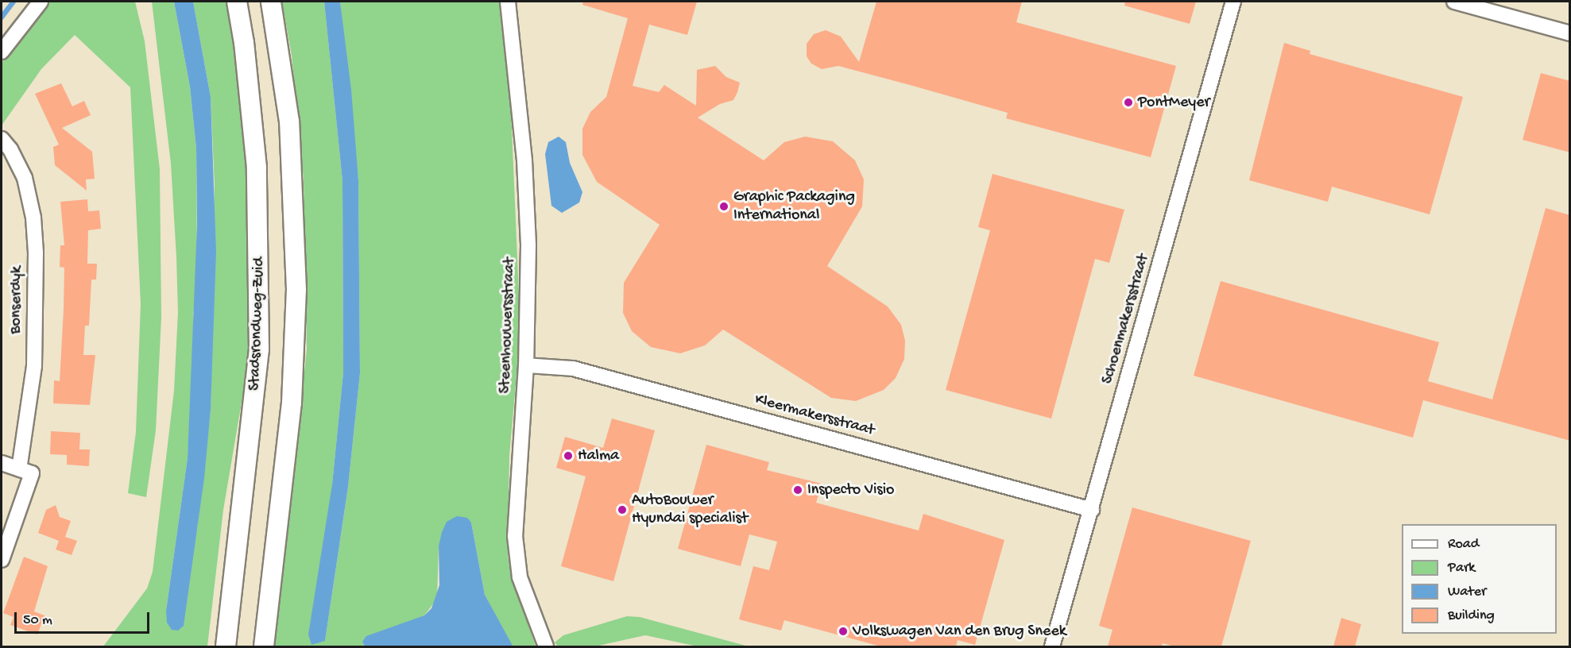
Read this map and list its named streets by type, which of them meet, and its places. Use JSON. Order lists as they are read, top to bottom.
{
  "streets": {
    "main road": ["Stadsrondweg-Zuid"],
    "street": [
      "Bonserdyk",
      "Schoenmakersstraat",
      "Steenhouwersstraat",
      "Kleermakersstraat"
    ]
  },
  "crossings": [
    ["Schoenmakersstraat", "Kleermakersstraat"],
    ["Steenhouwersstraat", "Kleermakersstraat"]
  ],
  "places": [
    "PontMeyer",
    "Graphic Packaging International",
    "Halma",
    "Inspecto Visio",
    "AutoBouwer Hyundai specialist",
    "Volkswagen Van den Brug Sneek"
  ],
  "legend": [
    "Road",
    "Park",
    "Water",
    "Building"
  ],
  "scale_bar": "50 m"
}
